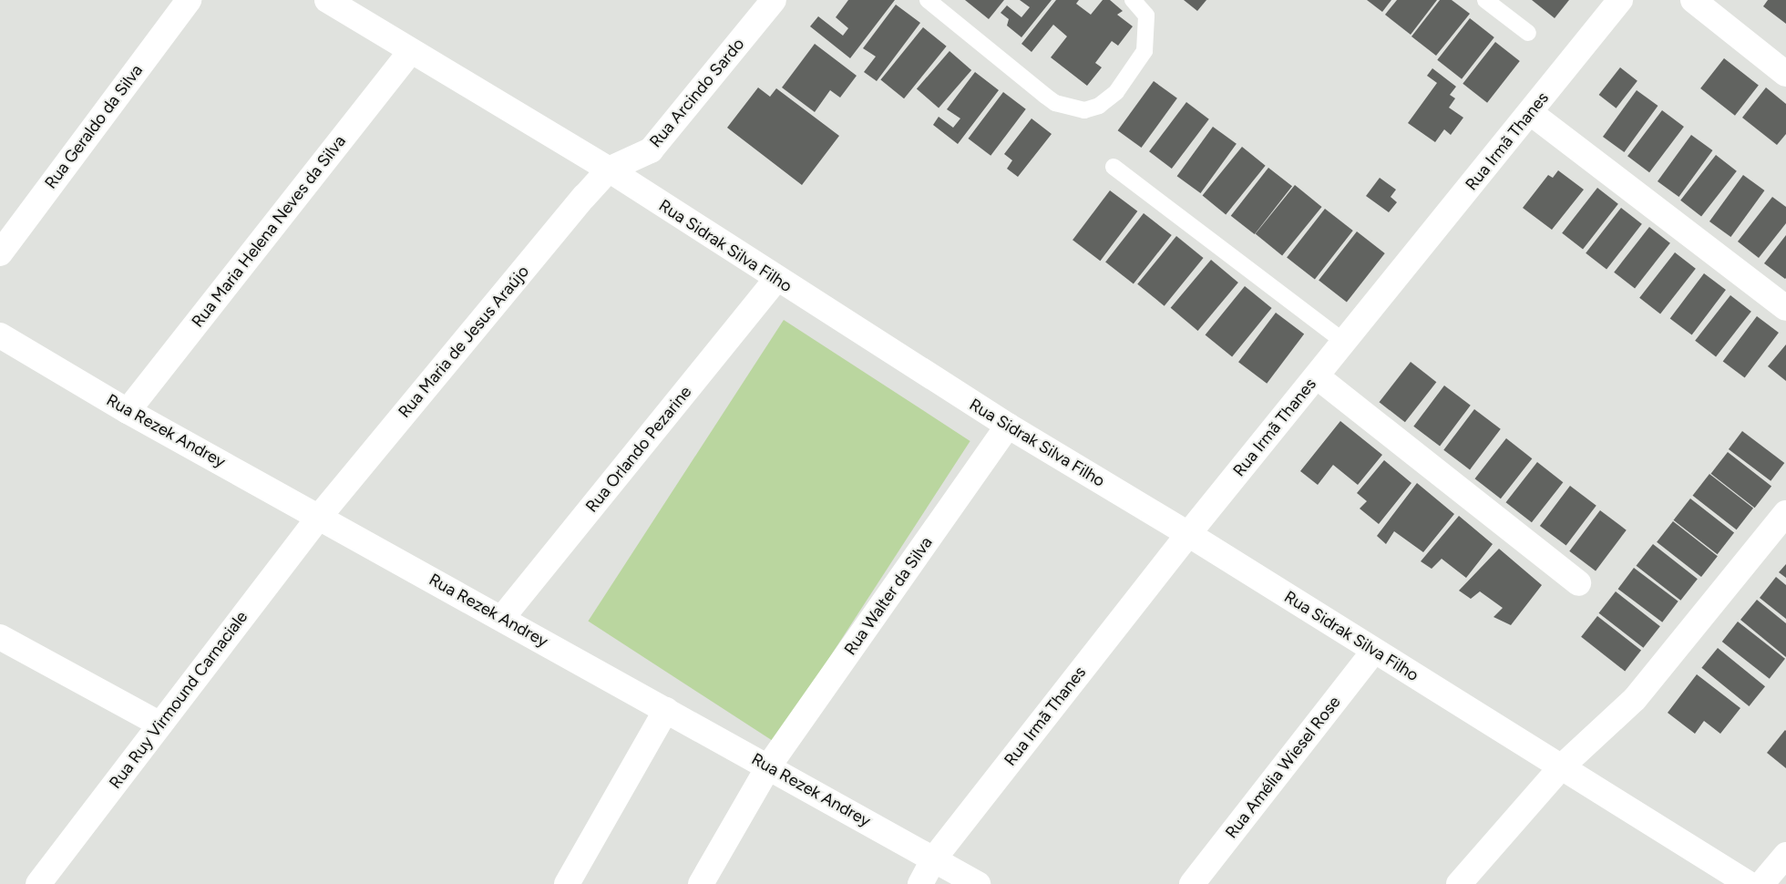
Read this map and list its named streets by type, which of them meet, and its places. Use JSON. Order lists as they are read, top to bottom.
{
  "streets": {
    "street": [
      "Rua Arcindo Sardo",
      "Rua Geraldo da Silva",
      "Rua Irmã Thanes",
      "Rua Maria Helena Neves da Silva",
      "Rua Sidrak Silva Filho",
      "Rua Maria de Jesus Araújo",
      "Rua Rezek Andrey",
      "Rua Orlando Pezarine",
      "Rua Walter da Silva",
      "Rua Ruy Virmound Carnaciale",
      "Rua Amélia Wiesel Rose"
    ]
  },
  "crossings": [
    ["Rua Arcindo Sardo", "Rua Sidrak Silva Filho"],
    ["Rua Arcindo Sardo", "Rua Maria de Jesus Araújo"],
    ["Rua Irmã Thanes", "Rua Sidrak Silva Filho"],
    ["Rua Irmã Thanes", "Rua Rezek Andrey"],
    ["Rua Maria Helena Neves da Silva", "Rua Sidrak Silva Filho"],
    ["Rua Maria Helena Neves da Silva", "Rua Rezek Andrey"],
    ["Rua Sidrak Silva Filho", "Rua Maria de Jesus Araújo"],
    ["Rua Sidrak Silva Filho", "Rua Orlando Pezarine"],
    ["Rua Sidrak Silva Filho", "Rua Walter da Silva"],
    ["Rua Sidrak Silva Filho", "Rua Amélia Wiesel Rose"],
    ["Rua Maria de Jesus Araújo", "Rua Rezek Andrey"],
    ["Rua Maria de Jesus Araújo", "Rua Ruy Virmound Carnaciale"],
    ["Rua Rezek Andrey", "Rua Orlando Pezarine"],
    ["Rua Rezek Andrey", "Rua Walter da Silva"],
    ["Rua Rezek Andrey", "Rua Ruy Virmound Carnaciale"]
  ]
}
